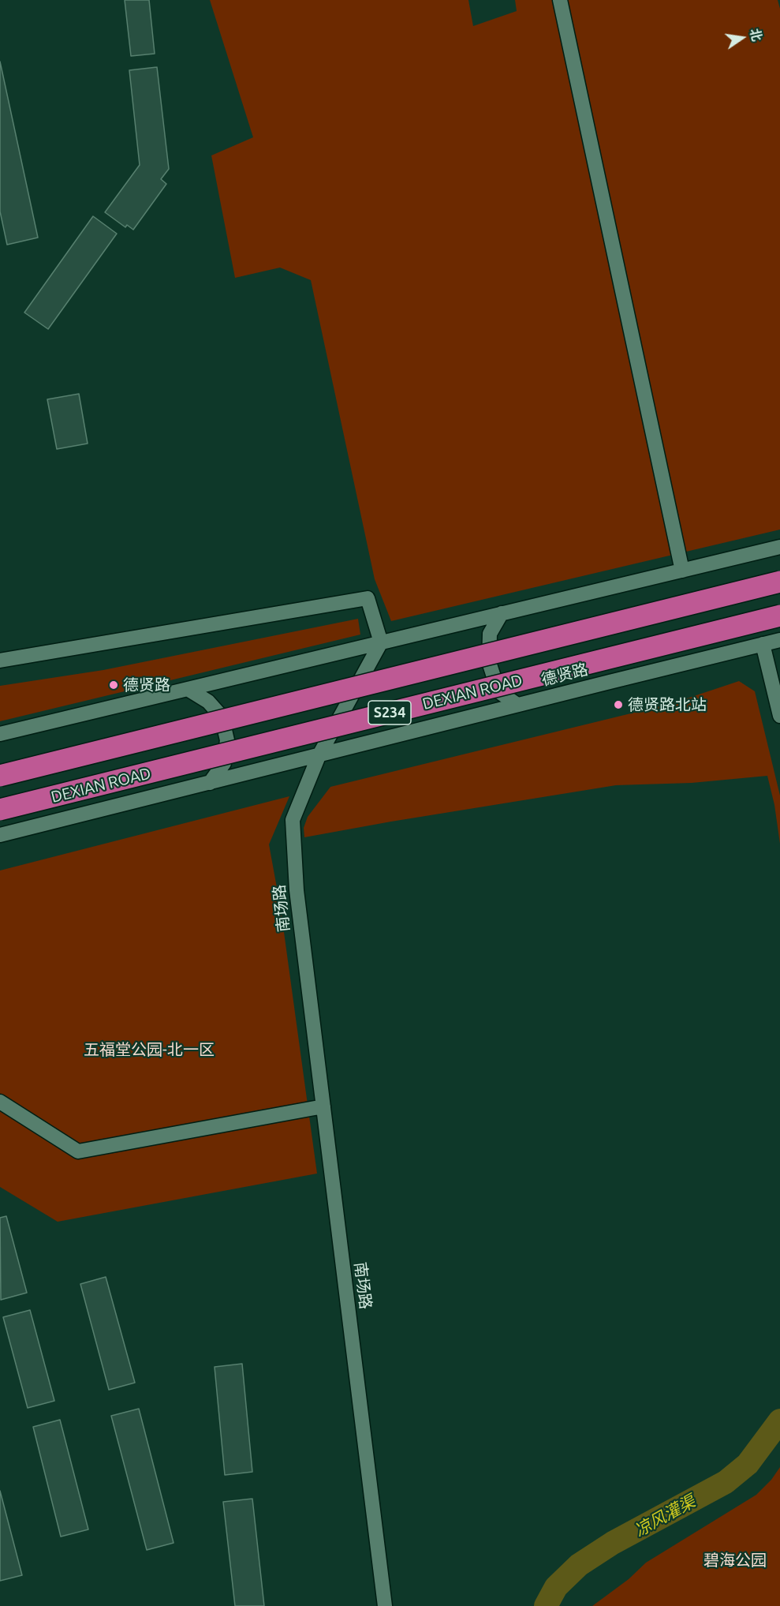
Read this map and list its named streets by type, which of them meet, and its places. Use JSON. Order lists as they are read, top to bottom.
{
  "streets": {
    "highway": ["DEXIAN ROAD", "S234"],
    "street": ["德贤路", "南场路"]
  },
  "crossings": [
    ["德贤路", "南场路"]
  ],
  "water": ["凉风灌渠"],
  "parks": ["五福堂公园-北一区", "碧海公园"],
  "places": ["德贤路", "德贤路北站"],
  "north": "right"
}
